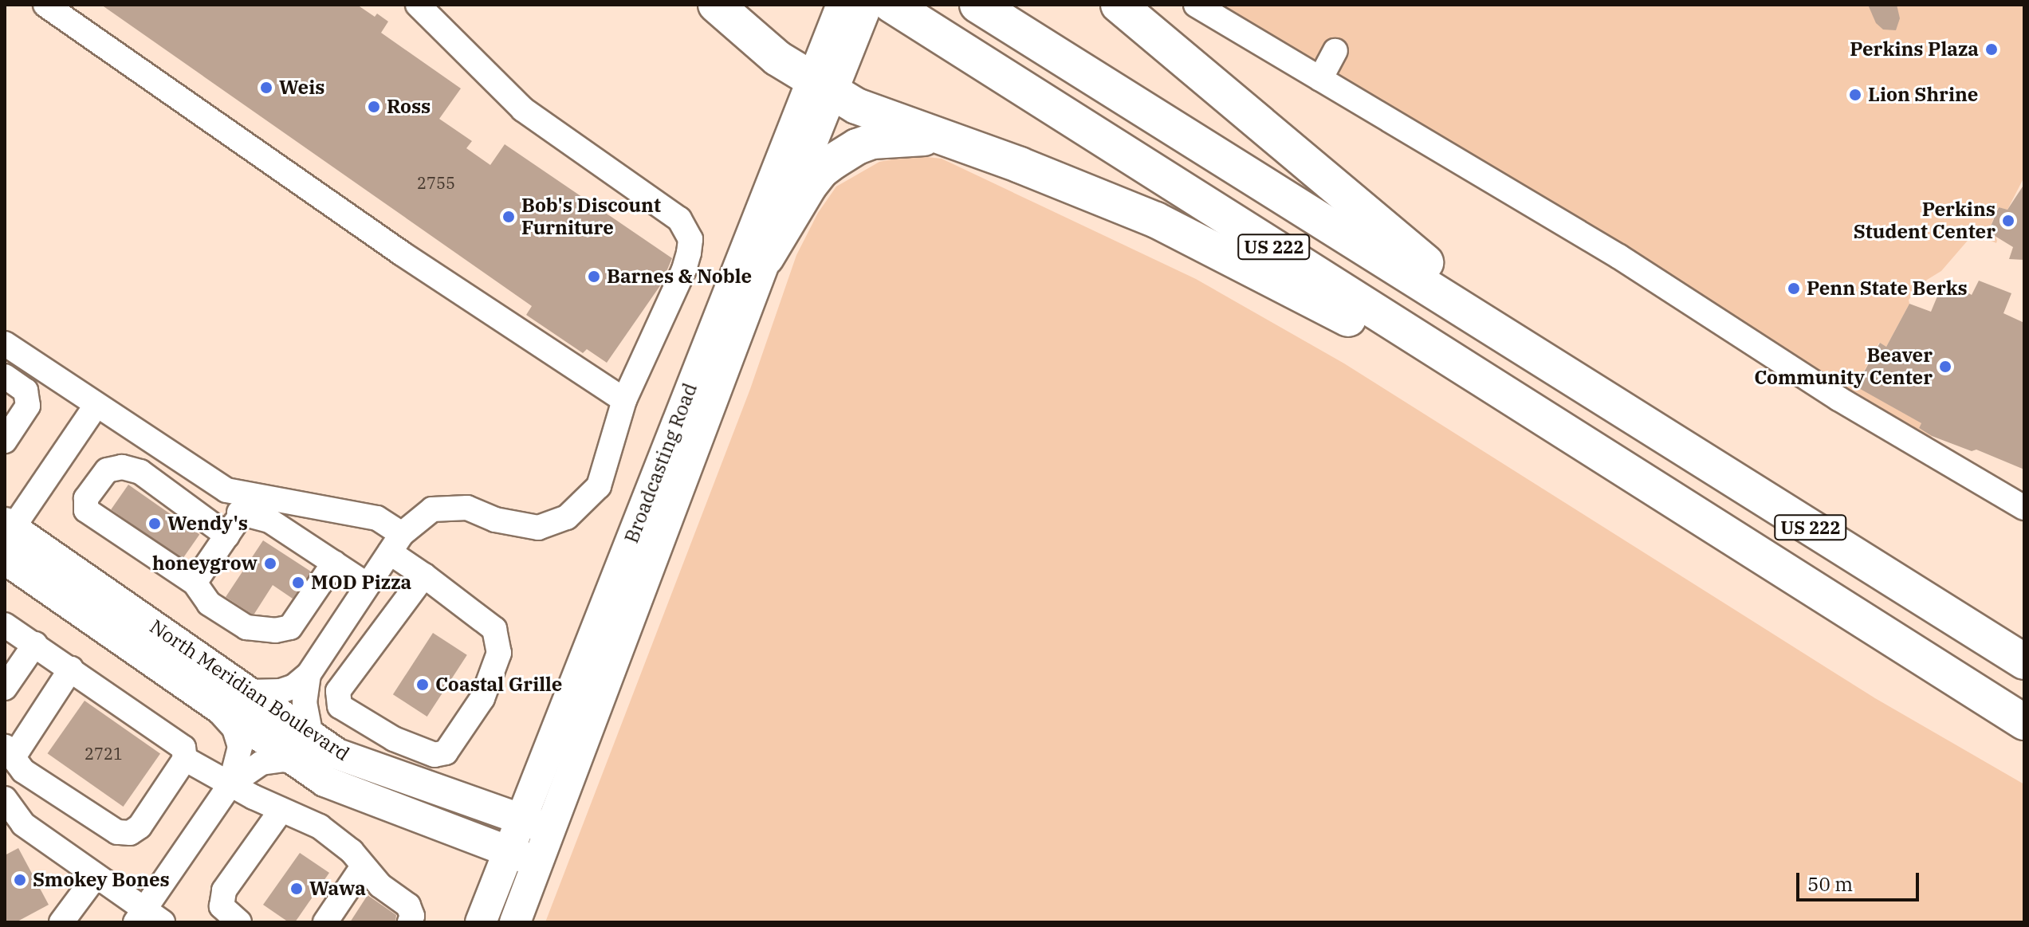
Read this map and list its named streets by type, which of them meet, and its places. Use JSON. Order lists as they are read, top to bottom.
{
  "streets": {
    "highway": ["US 222"],
    "main road": ["Broadcasting Road", "North Meridian Boulevard"]
  },
  "crossings": [
    ["Broadcasting Road", "North Meridian Boulevard"]
  ],
  "places": [
    "Perkins Plaza",
    "Weis",
    "Lion Shrine",
    "Ross",
    "Bob's Discount Furniture",
    "Perkins Student Center",
    "Barnes & Noble",
    "Penn State Berks",
    "Beaver Community Center",
    "Wendy's",
    "honeygrow",
    "MOD Pizza",
    "Coastal Grille",
    "Smokey Bones",
    "Wawa"
  ],
  "house_numbers": ["2755", "2721"],
  "scale_bar": "50 m"
}
